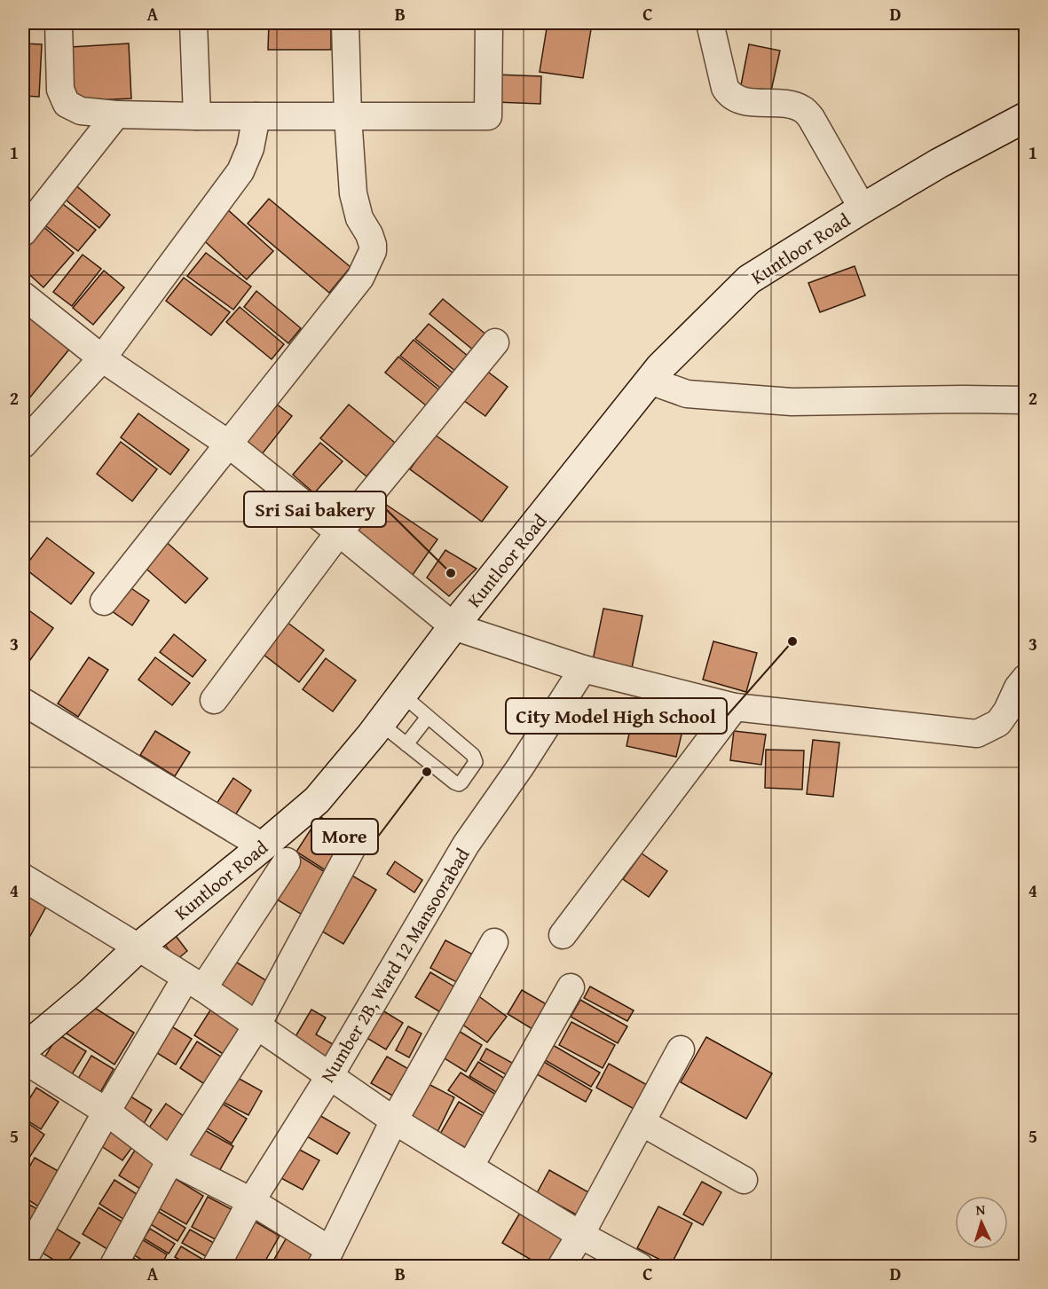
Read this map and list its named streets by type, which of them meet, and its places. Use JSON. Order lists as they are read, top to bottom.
{
  "streets": {
    "street": ["Kuntloor Road", "Number 2B, Ward 12 Mansoorabad"]
  },
  "places": ["Sri Sai bakery", "City Model High School", "More"],
  "north": "top",
  "grid": {
    "columns": [
      "A",
      "B",
      "C",
      "D"
    ],
    "rows": [
      "1",
      "2",
      "3",
      "4",
      "5"
    ]
  }
}
